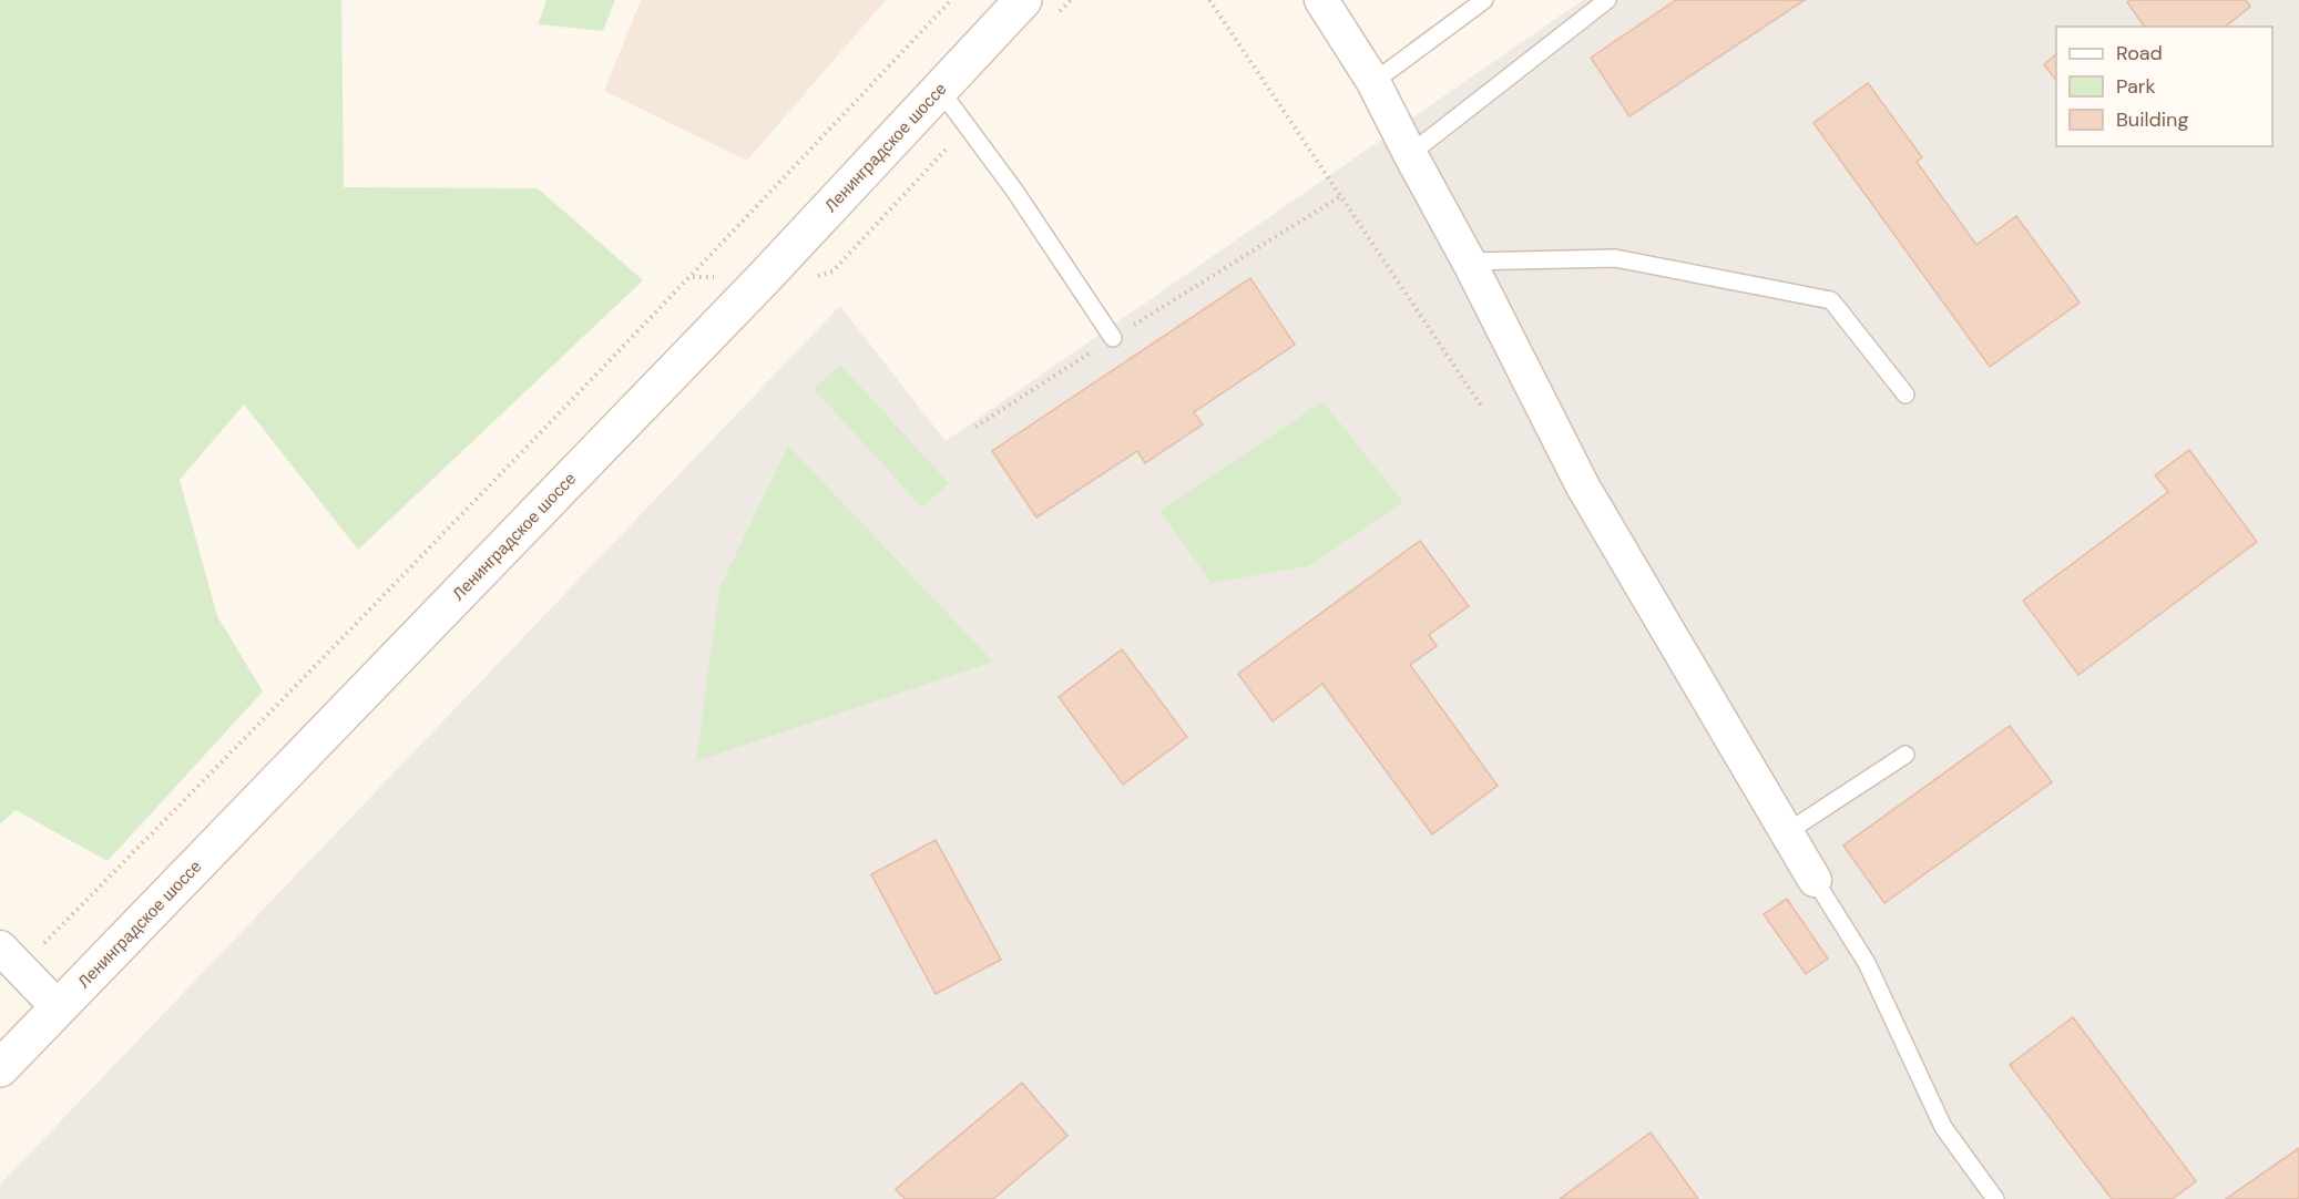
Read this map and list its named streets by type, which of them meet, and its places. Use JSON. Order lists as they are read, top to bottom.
{
  "streets": {
    "main road": ["Ленинградское шоссе"]
  },
  "legend": ["Road", "Park", "Building"]
}
